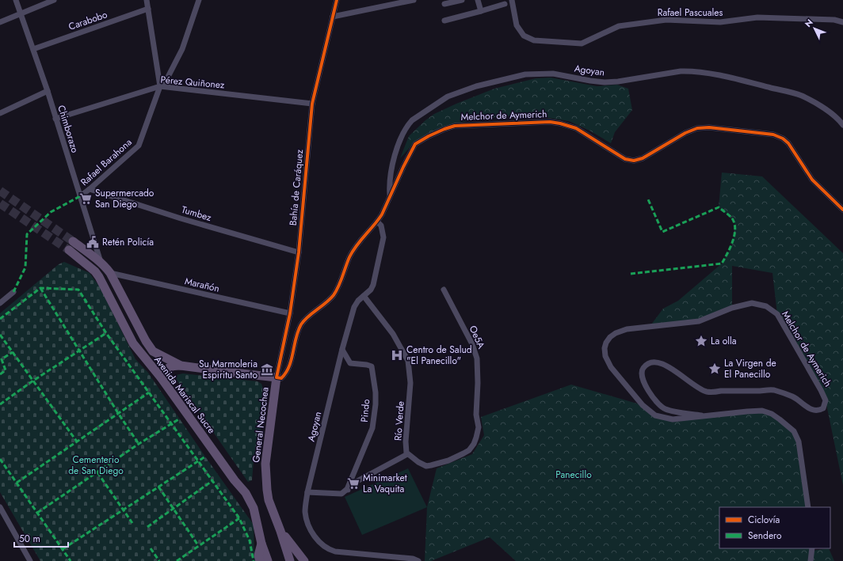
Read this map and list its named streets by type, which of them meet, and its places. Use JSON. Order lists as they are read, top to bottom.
{
  "streets": {
    "main road": ["Avenida Mariscal Sucre", "General Necochea"],
    "street": [
      "Rafael Pascuales",
      "Carabobo",
      "Agoyan",
      "Pérez Quiñonez",
      "Melchor de Aymerich",
      "Chimborazo",
      "Rafael Barahona",
      "Bahía de Caráquez",
      "Tumbez",
      "Marañón",
      "Oe5A",
      "Pindo",
      "Río Verde"
    ]
  },
  "crossings": [
    ["Carabobo", "Chimborazo"],
    ["Agoyan", "Melchor de Aymerich"],
    ["Agoyan", "Pindo"],
    ["Agoyan", "Río Verde"],
    ["Pérez Quiñonez", "Chimborazo"],
    ["Pérez Quiñonez", "Rafael Barahona"],
    ["Pérez Quiñonez", "Bahía de Caráquez"],
    ["Melchor de Aymerich", "Bahía de Caráquez"],
    ["Melchor de Aymerich", "General Necochea"],
    ["Chimborazo", "Rafael Barahona"],
    ["Chimborazo", "Avenida Mariscal Sucre"],
    ["Rafael Barahona", "Tumbez"],
    ["Bahía de Caráquez", "Tumbez"],
    ["Bahía de Caráquez", "Marañón"],
    ["Bahía de Caráquez", "General Necochea"],
    ["Marañón", "Avenida Mariscal Sucre"],
    ["Oe5A", "Río Verde"],
    ["Avenida Mariscal Sucre", "General Necochea"]
  ],
  "parks": ["Cementerio de San Diego", "Panecillo"],
  "places": {
    "supermarket": ["Supermercado San Diego", "Minimarket La Vaquita"],
    "public building": ["Retén Policía"],
    "place": ["La olla", "La Virgen de El Panecillo"],
    "hospital": ["Centro de Salud \"El Panecillo\""],
    "museum": ["Su Marmoleria Espiritu Santo"]
  },
  "legend": ["Ciclovía", "Sendero"],
  "scale_bar": "50 m",
  "north": "top left"
}
